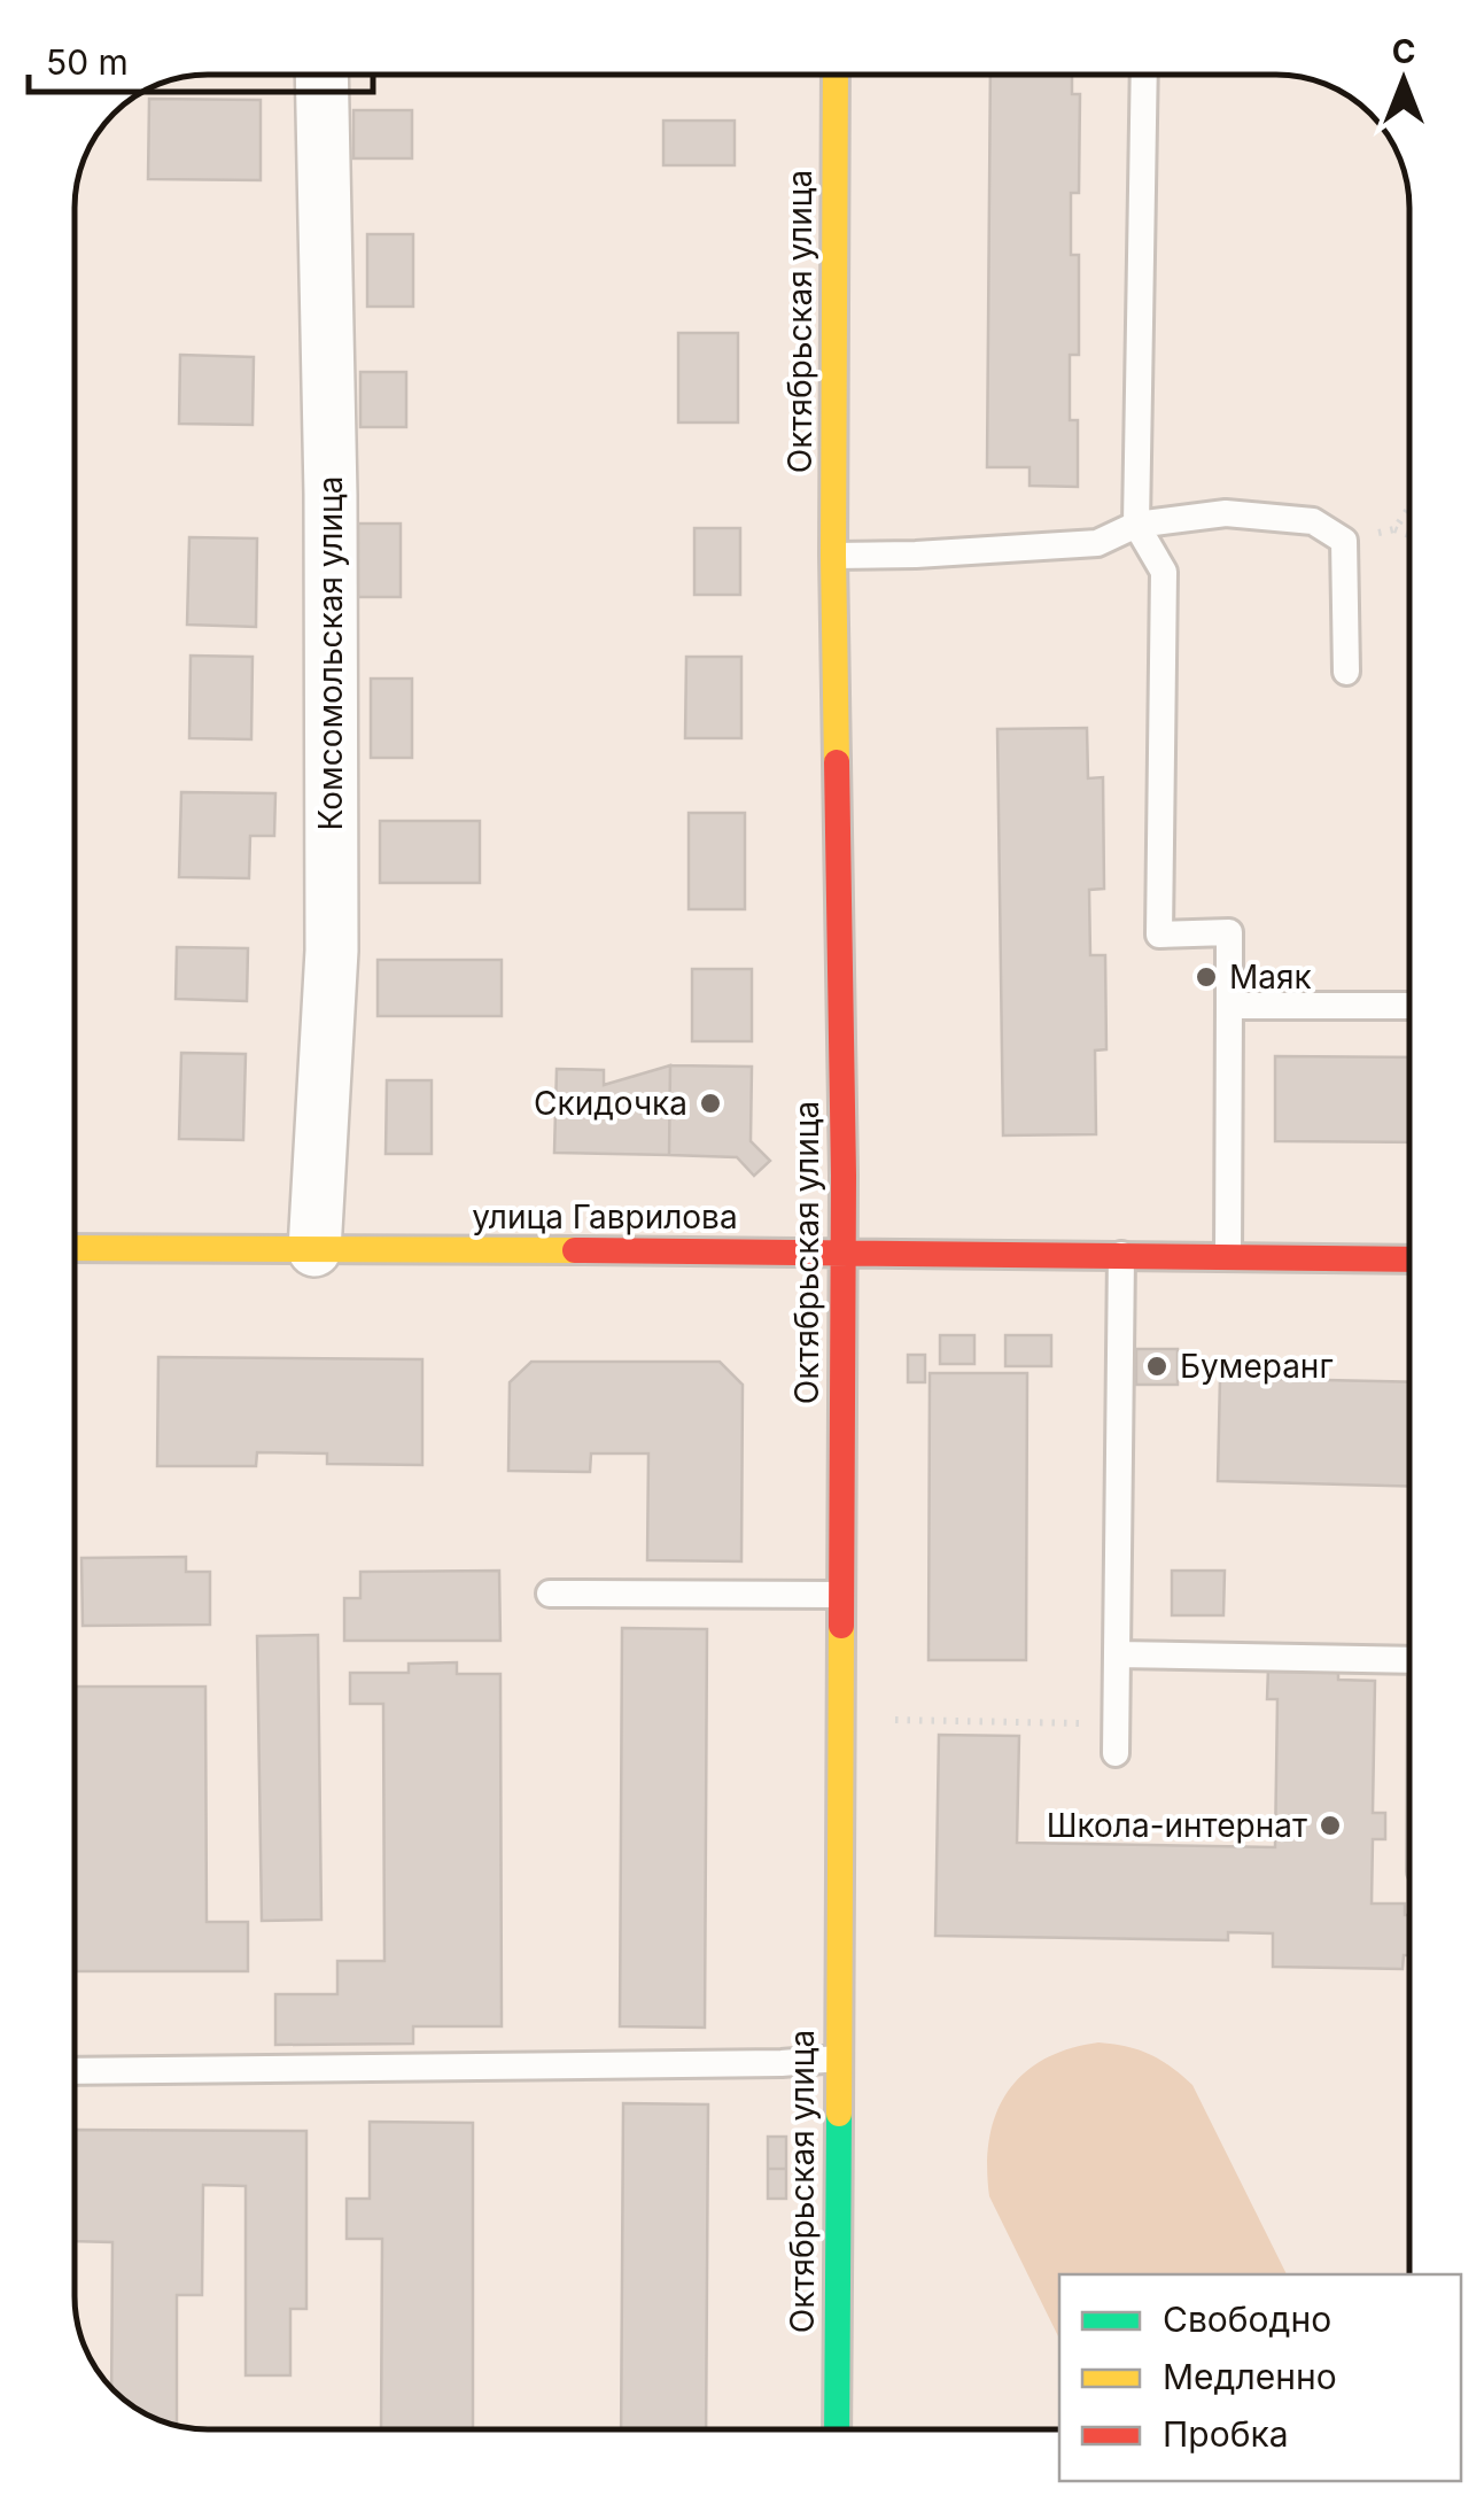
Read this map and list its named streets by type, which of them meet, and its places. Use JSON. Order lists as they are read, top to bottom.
{
  "streets": {
    "street": ["Октябрьская улица", "Комсомольская улица", "улица Гаврилова"]
  },
  "crossings": [
    ["Октябрьская улица", "улица Гаврилова"],
    ["Комсомольская улица", "улица Гаврилова"]
  ],
  "places": [
    "Маяк",
    "Скидочка",
    "Бумеранг",
    "Школа-интернат"
  ],
  "legend": ["Свободно", "Медленно", "Пробка"],
  "scale_bar": "50 m",
  "north": "top"
}
